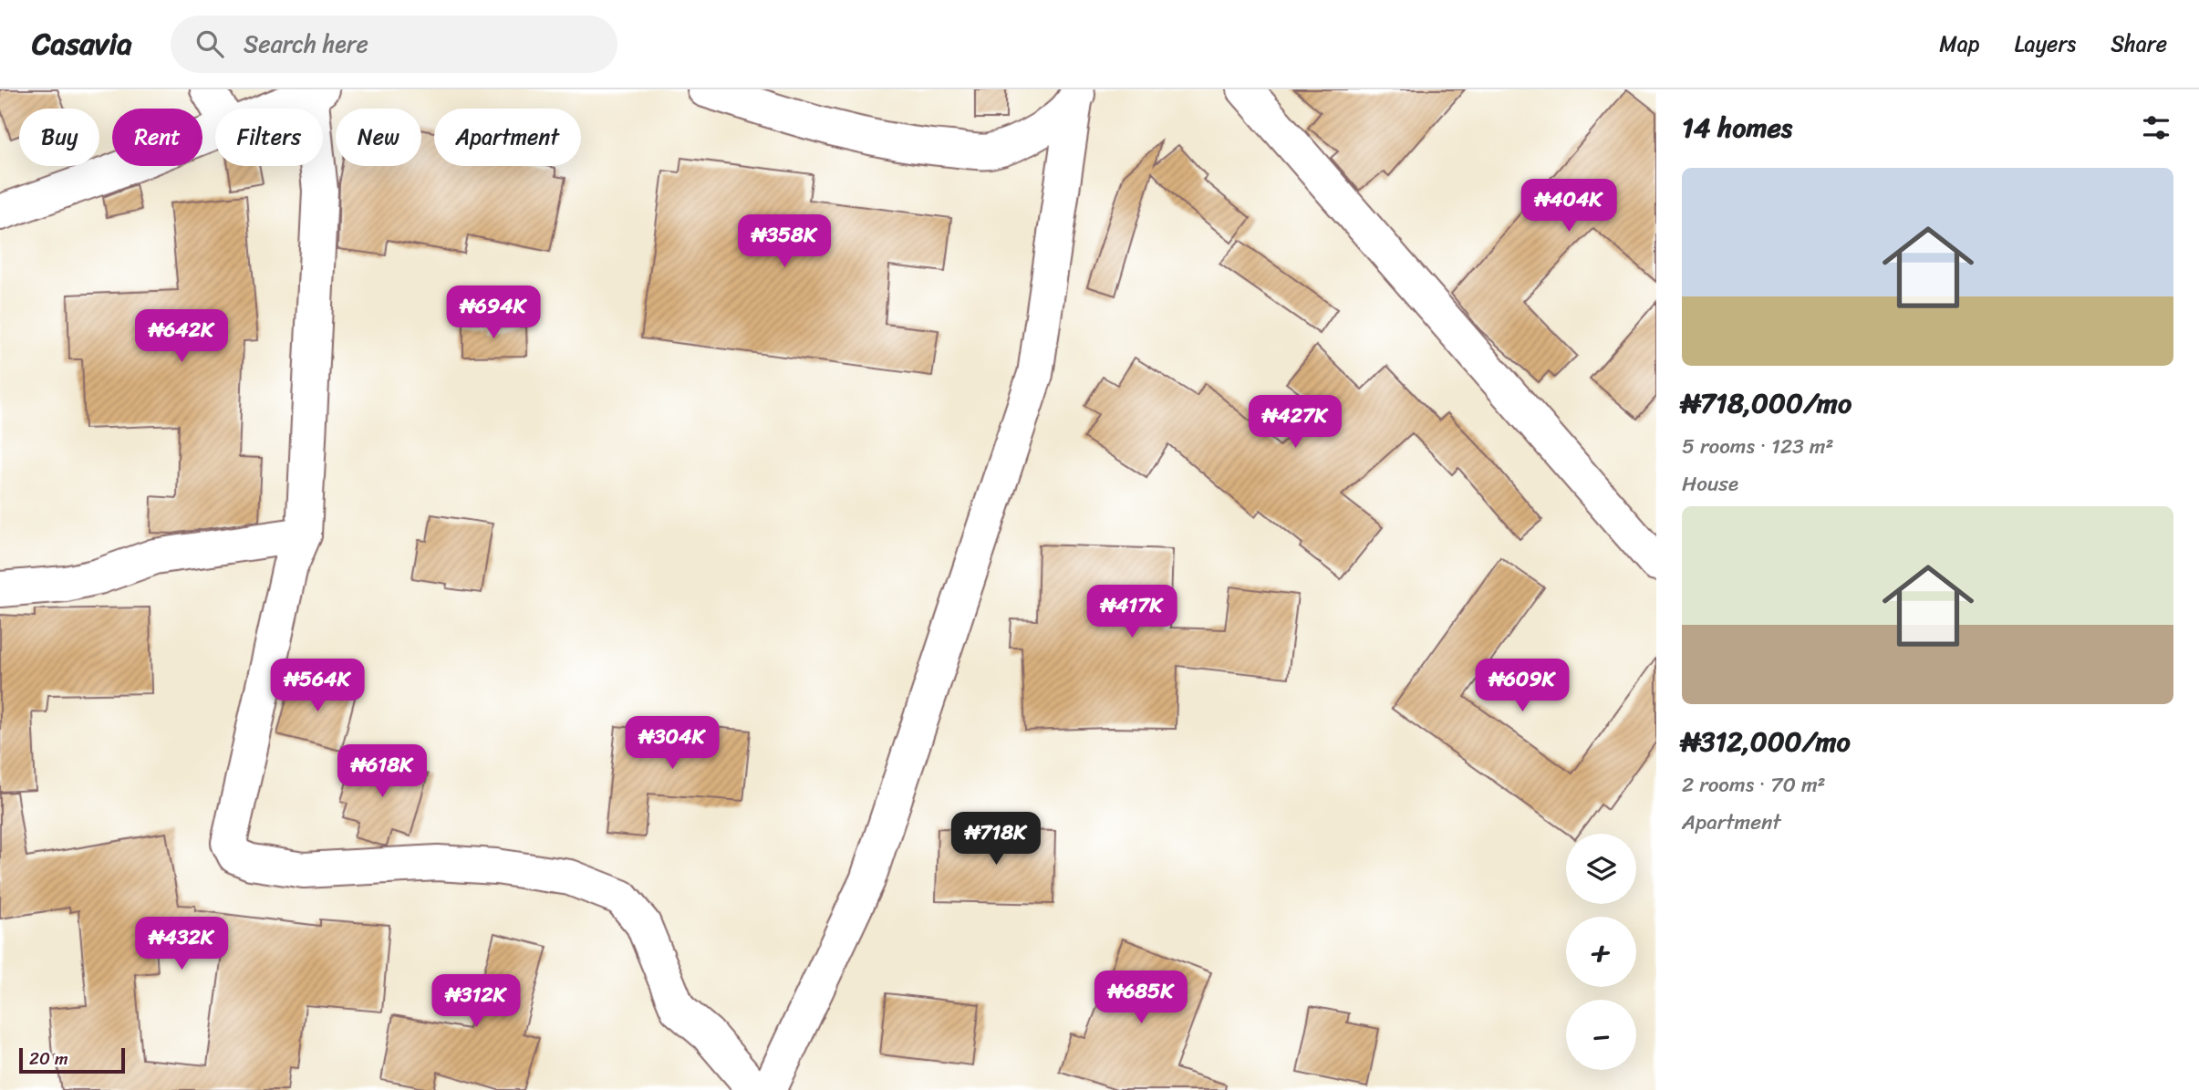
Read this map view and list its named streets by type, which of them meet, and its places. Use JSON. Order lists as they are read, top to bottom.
{
  "scale_bar": "20 m",
  "page": {
    "header": "Casavia",
    "search": "Search here",
    "nav": ["Map", "Layers", "Share"],
    "heading": "14 homes",
    "chip": [
      "Buy",
      "Rent",
      "Filters",
      "New",
      "Apartment"
    ],
    "list": [
      {
        "name": "₦718,000/mo",
        "note": "5 rooms · 123 m² · House"
      },
      {
        "name": "₦312,000/mo",
        "note": "2 rooms · 70 m² · Apartment"
      }
    ],
    "price": [
      "₦404K",
      "₦358K",
      "₦694K",
      "₦642K",
      "₦427K",
      "₦417K",
      "₦564K",
      "₦609K",
      "₦304K",
      "₦618K",
      "₦718K",
      "₦432K",
      "₦685K",
      "₦312K"
    ],
    "map_buttons": ["+", "−"],
    "scale": "20 m"
  }
}
